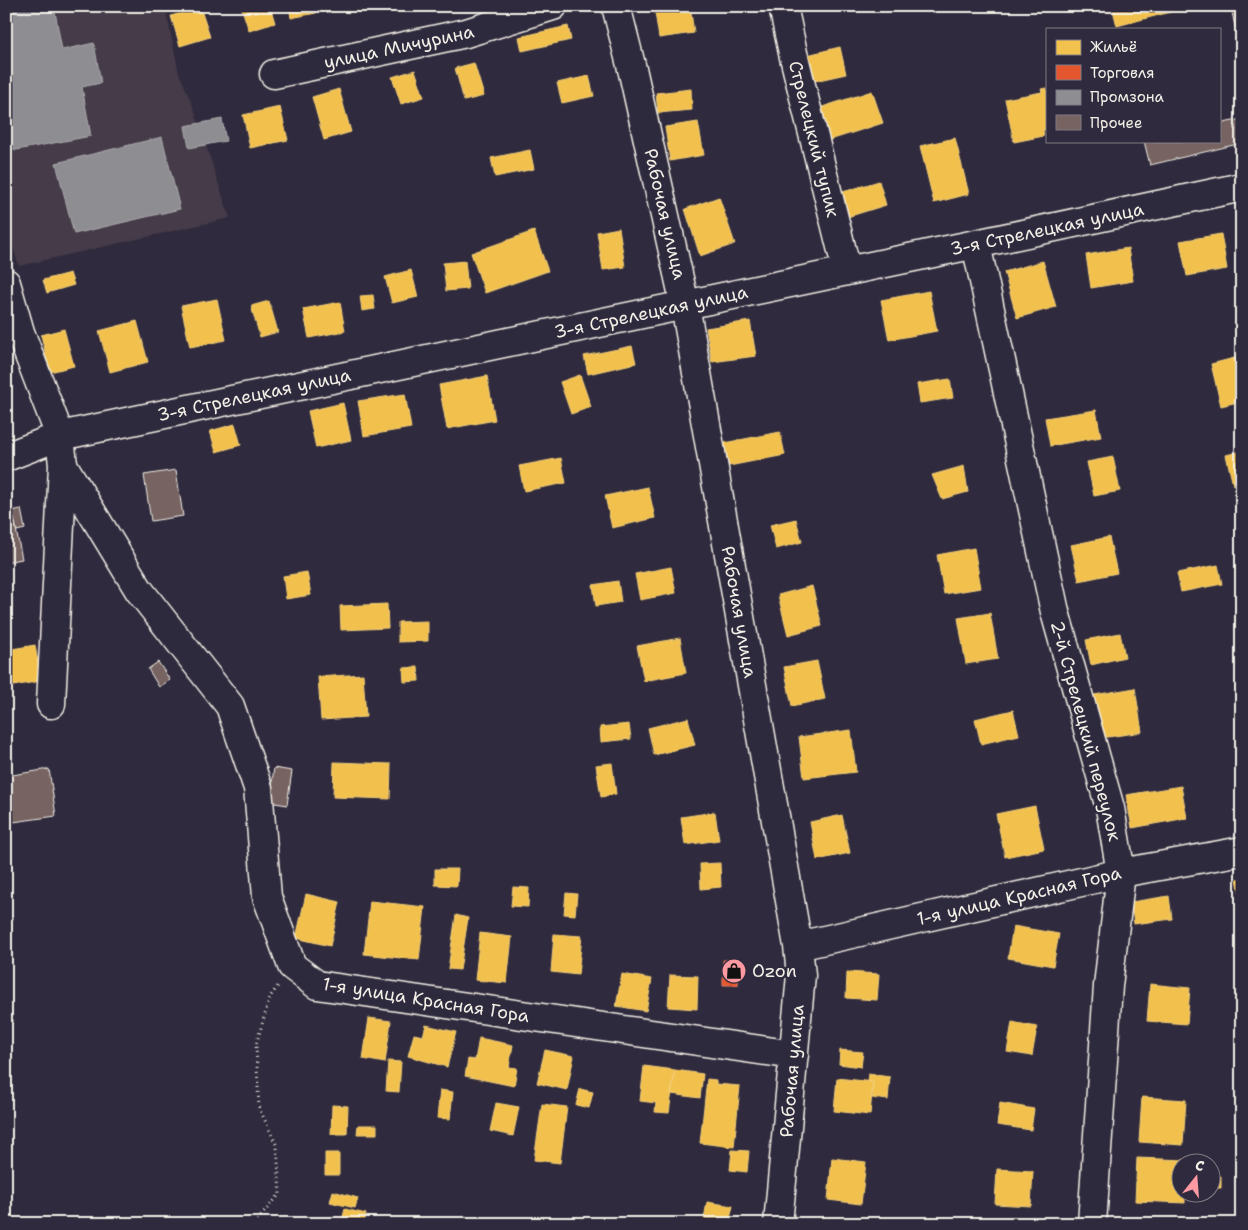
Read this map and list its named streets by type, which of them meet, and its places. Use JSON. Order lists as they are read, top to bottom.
{
  "streets": {
    "street": [
      "улица Мичурина",
      "Стрелецкий тупик",
      "Рабочая улица",
      "3-я Стрелецкая улица",
      "2-й Стрелецкий переулок",
      "1-я улица Красная Гора"
    ]
  },
  "crossings": [
    ["Стрелецкий тупик", "3-я Стрелецкая улица"],
    ["Рабочая улица", "3-я Стрелецкая улица"],
    ["Рабочая улица", "1-я улица Красная Гора"],
    ["3-я Стрелецкая улица", "2-й Стрелецкий переулок"],
    ["2-й Стрелецкий переулок", "1-я улица Красная Гора"]
  ],
  "places": {
    "shop": ["Ozon"]
  },
  "legend": [
    "Жильё",
    "Торговля",
    "Промзона",
    "Прочее"
  ],
  "north": "top"
}
